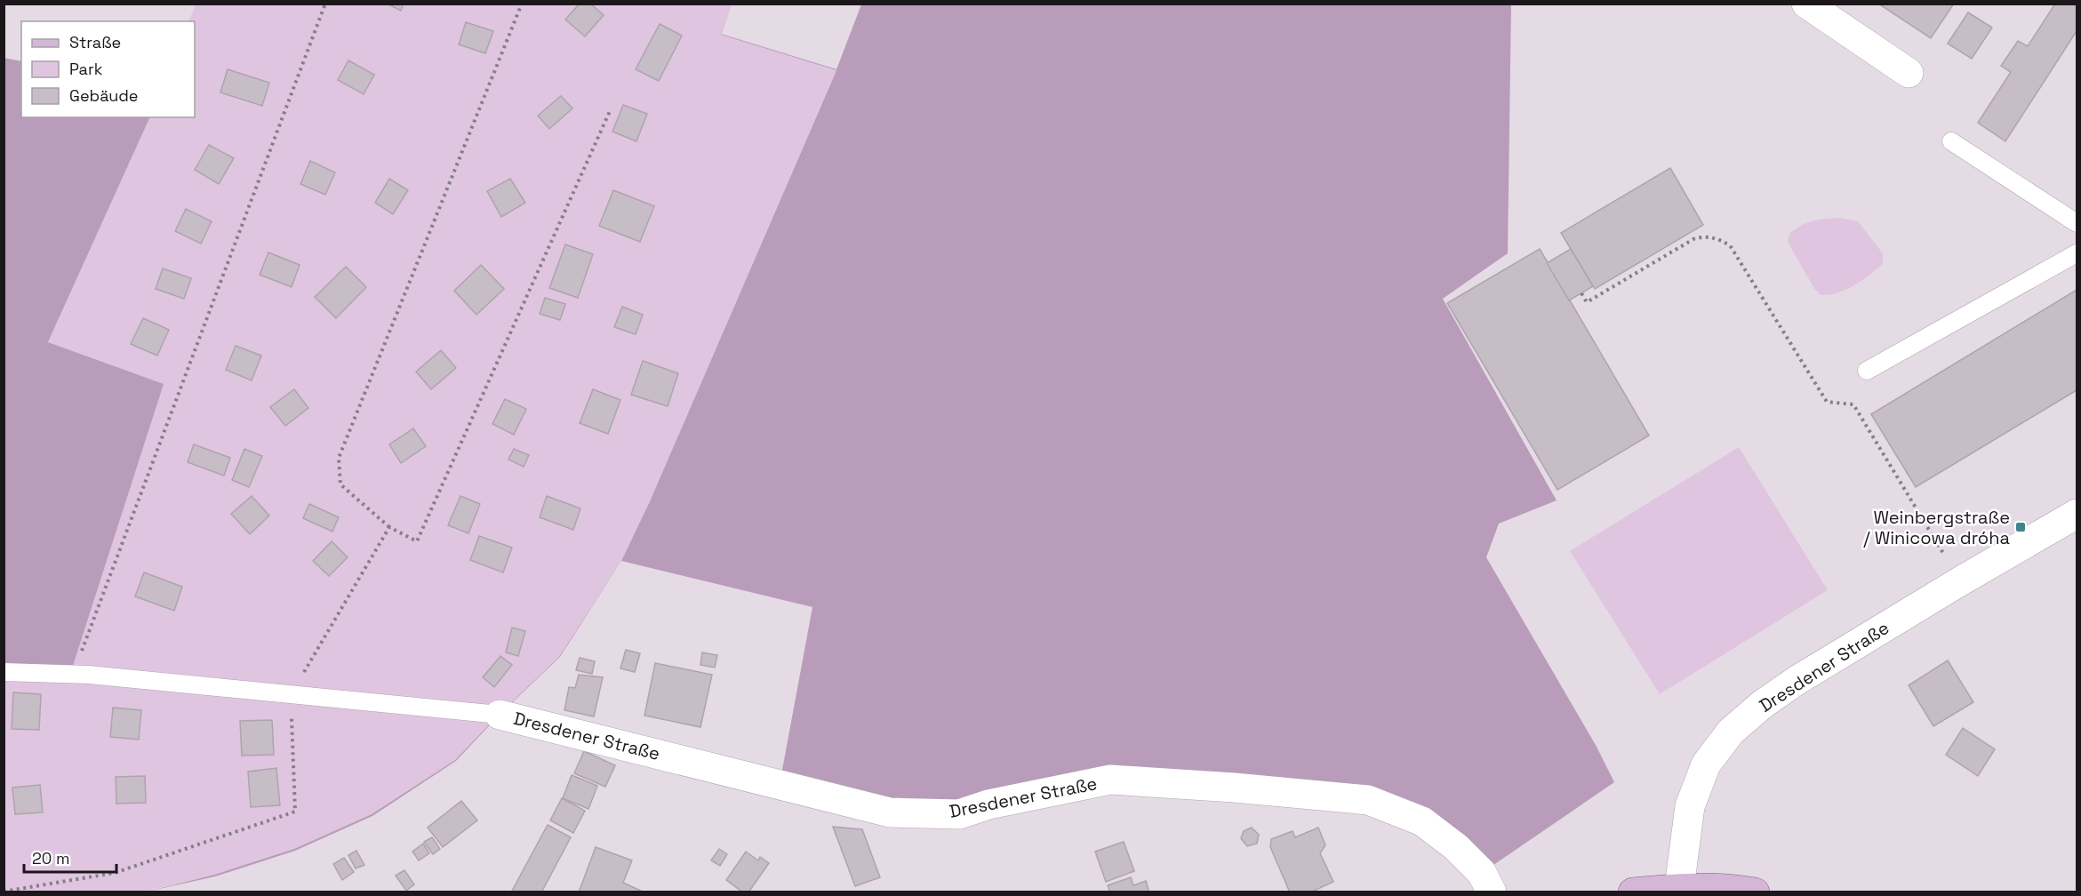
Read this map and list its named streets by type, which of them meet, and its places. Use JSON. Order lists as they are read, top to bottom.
{
  "streets": {
    "street": ["Dresdener Straße"]
  },
  "places": {
    "transit": ["Weinbergstraße / Winicowa dróha"]
  },
  "legend": ["Straße", "Park", "Gebäude"],
  "scale_bar": "20 m"
}
